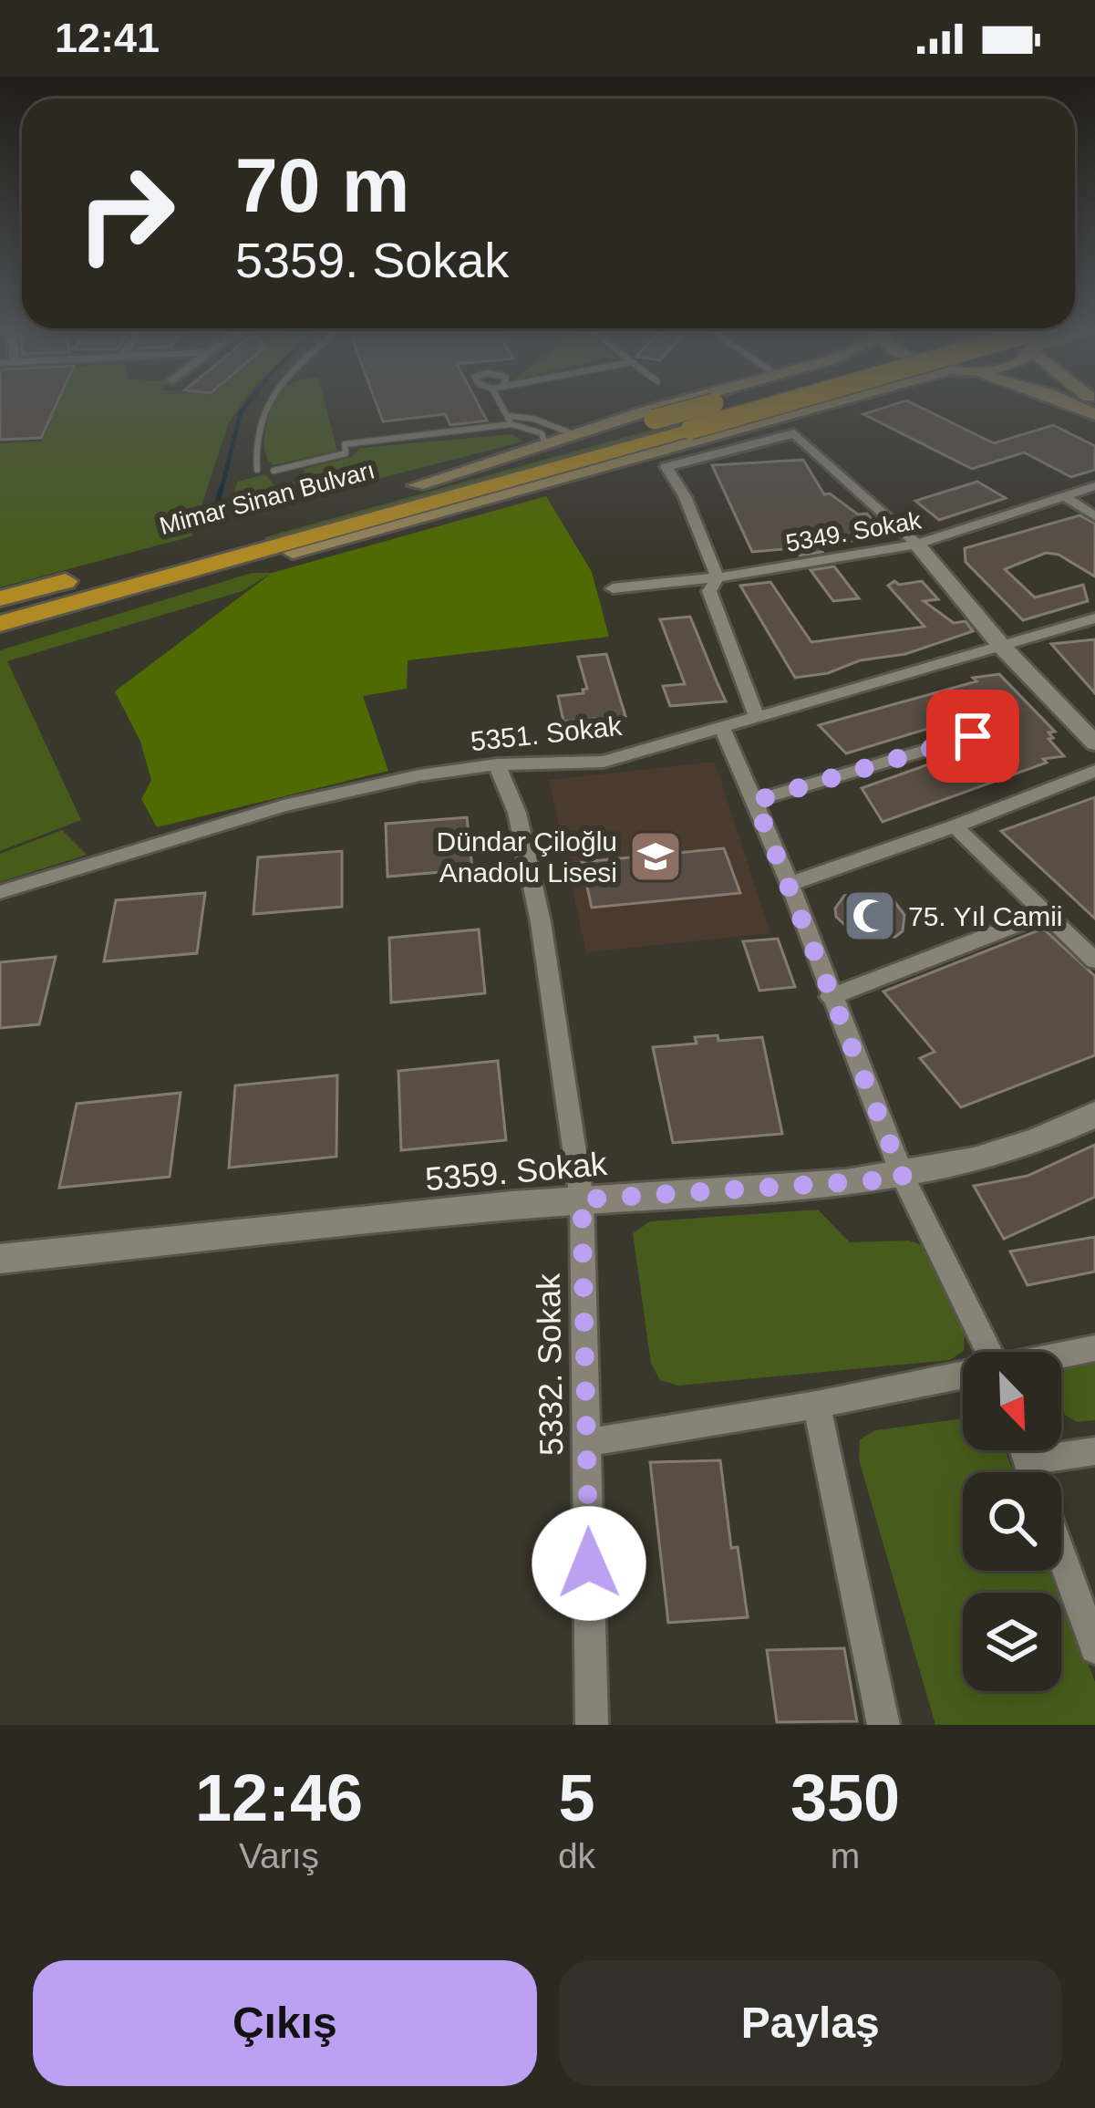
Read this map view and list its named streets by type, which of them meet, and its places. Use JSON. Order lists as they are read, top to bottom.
{
  "streets": {
    "highway": ["Mimar Sinan Bulvarı"],
    "street": [
      "5349. Sokak",
      "5351. Sokak",
      "5359. Sokak",
      "5332. Sokak"
    ]
  },
  "crossings": [
    ["5351. Sokak", "5332. Sokak"],
    ["5359. Sokak", "5332. Sokak"]
  ],
  "places": {
    "school or university": ["Dündar Çiloğlu Anadolu Lisesi"],
    "mosque": ["75. Yıl Camii"]
  },
  "north": "bottom right",
  "page": {
    "status": "12:41",
    "turn": ["70 m", "5359. Sokak"],
    "eta": [
      "12:46",
      "Varış",
      "5",
      "dk",
      "350",
      "m"
    ],
    "buttons": ["Çıkış", "Paylaş"]
  }
}
